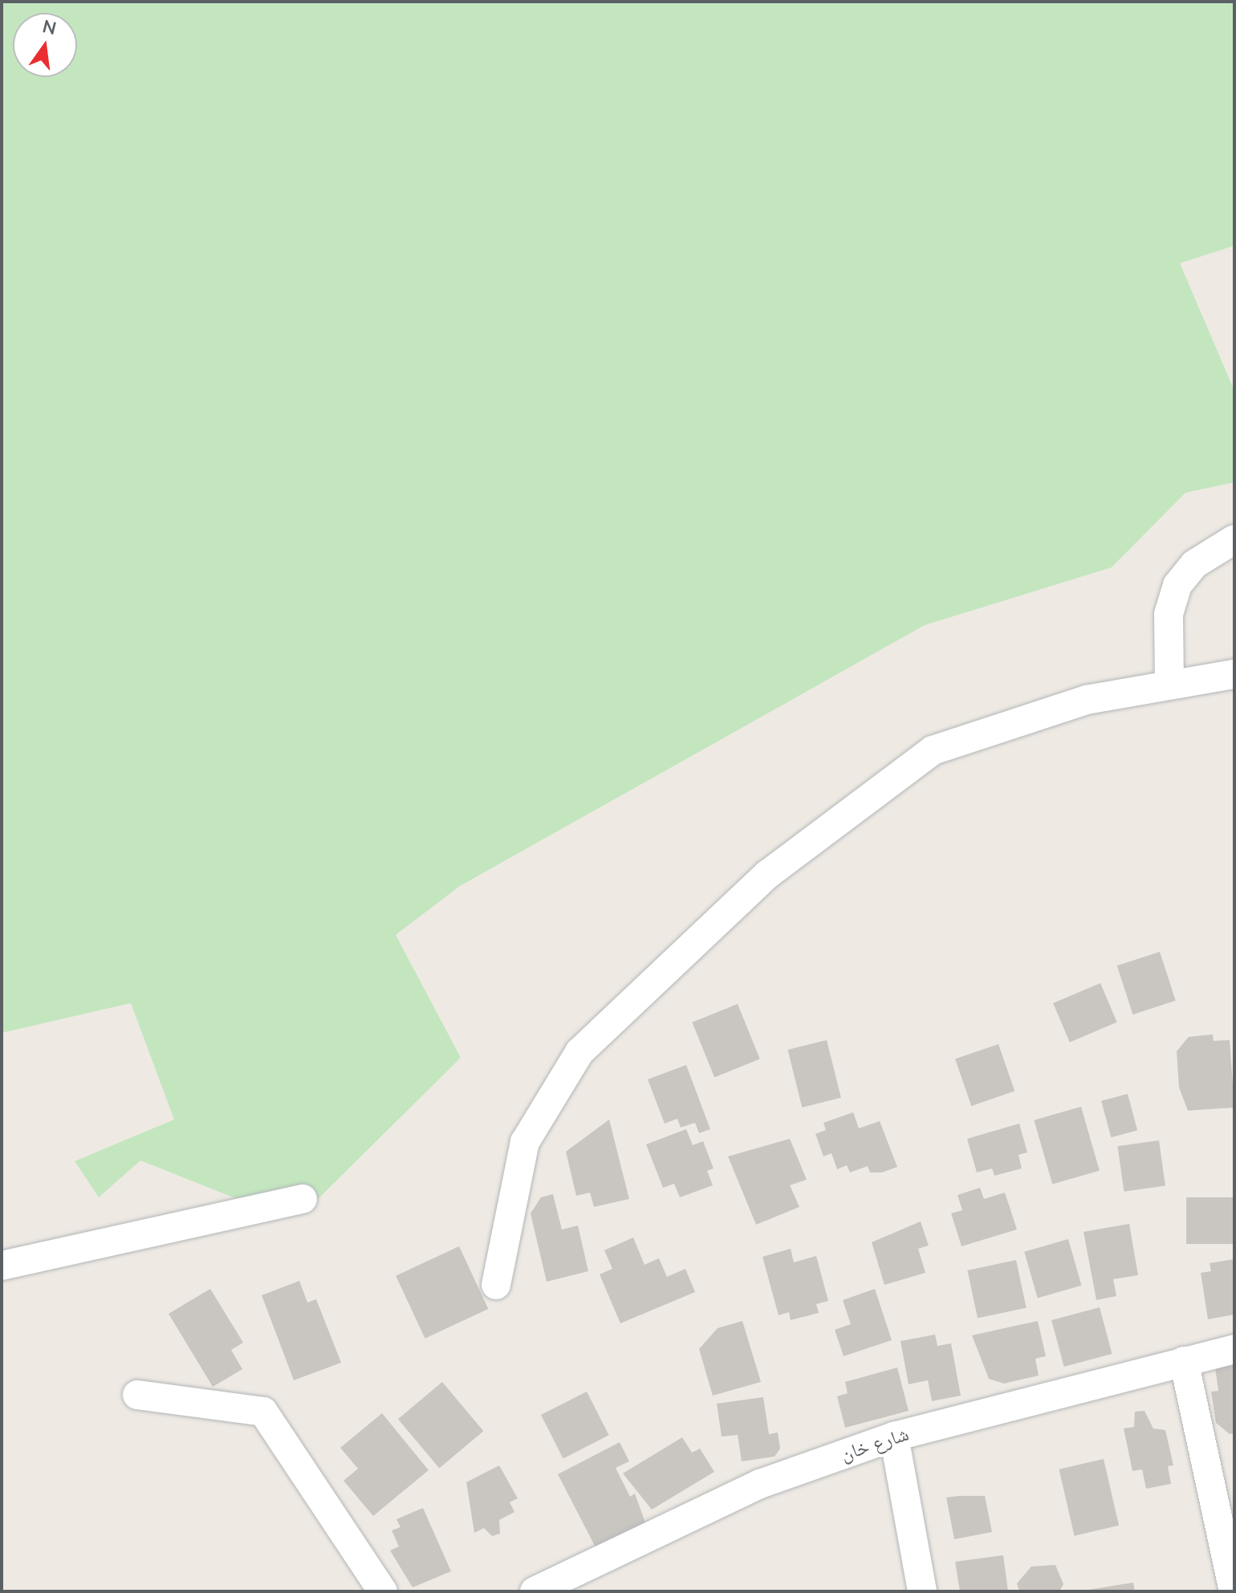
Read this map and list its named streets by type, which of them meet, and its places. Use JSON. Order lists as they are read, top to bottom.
{
  "streets": {
    "street": ["شارع خان"]
  },
  "north": "top"
}
